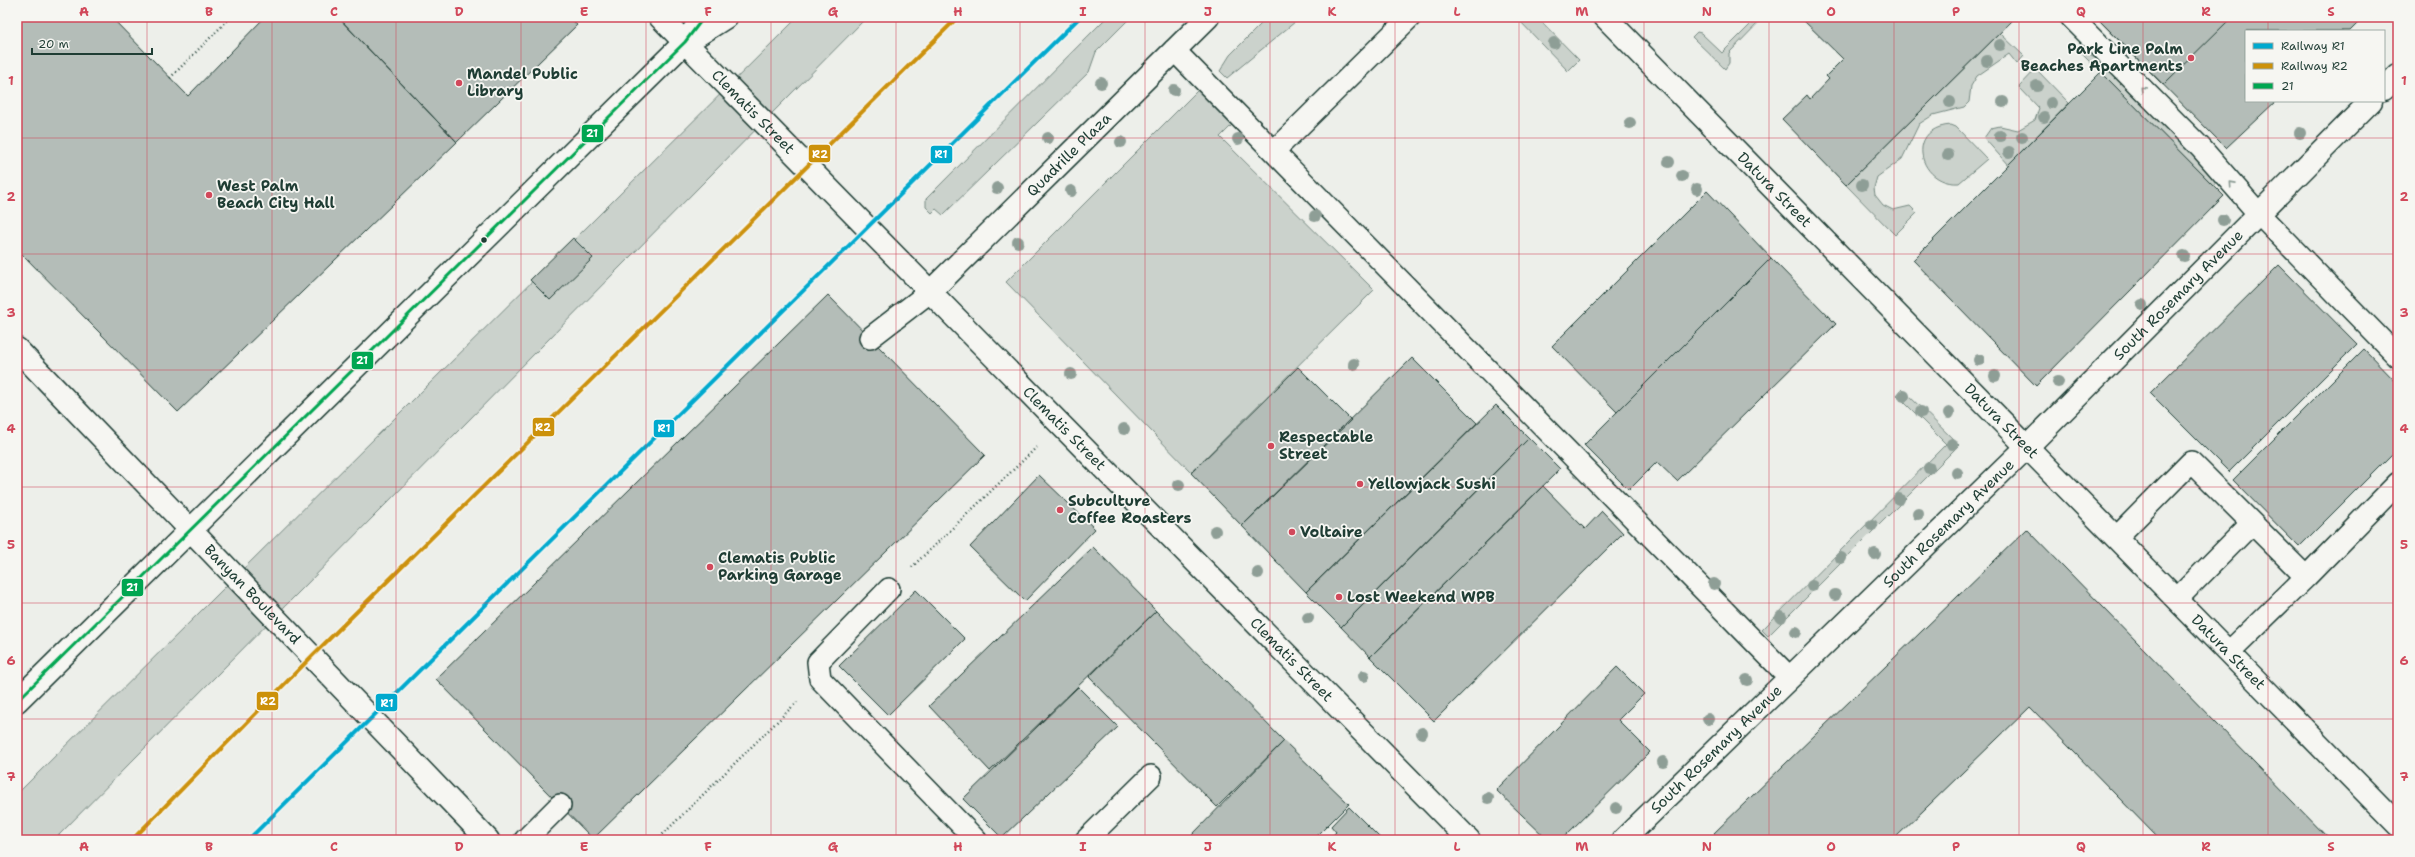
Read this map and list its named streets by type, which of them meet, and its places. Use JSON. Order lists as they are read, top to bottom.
{
  "streets": {
    "street": [
      "Clematis Street",
      "Quadrille Plaza",
      "Datura Street",
      "South Rosemary Avenue",
      "Banyan Boulevard"
    ]
  },
  "crossings": [
    ["Clematis Street", "Quadrille Plaza"],
    ["Datura Street", "South Rosemary Avenue"]
  ],
  "places": [
    "Park Line Palm Beaches Apartments",
    "Mandel Public Library",
    "West Palm Beach City Hall",
    "Respectable Street",
    "Yellowjack Sushi",
    "Subculture Coffee Roasters",
    "Voltaire",
    "Clematis Public Parking Garage",
    "Lost Weekend WPB"
  ],
  "lines": ["rail line R1", "rail line R2", "transit line 21"],
  "legend": ["Railway R1", "Railway R2", "21"],
  "scale_bar": "20 m",
  "grid": {
    "columns": [
      "A",
      "B",
      "C",
      "D",
      "E",
      "F",
      "G",
      "H",
      "I",
      "J",
      "K",
      "L",
      "M",
      "N",
      "O",
      "P",
      "Q",
      "R",
      "S"
    ],
    "rows": [
      "1",
      "2",
      "3",
      "4",
      "5",
      "6",
      "7"
    ]
  }
}
